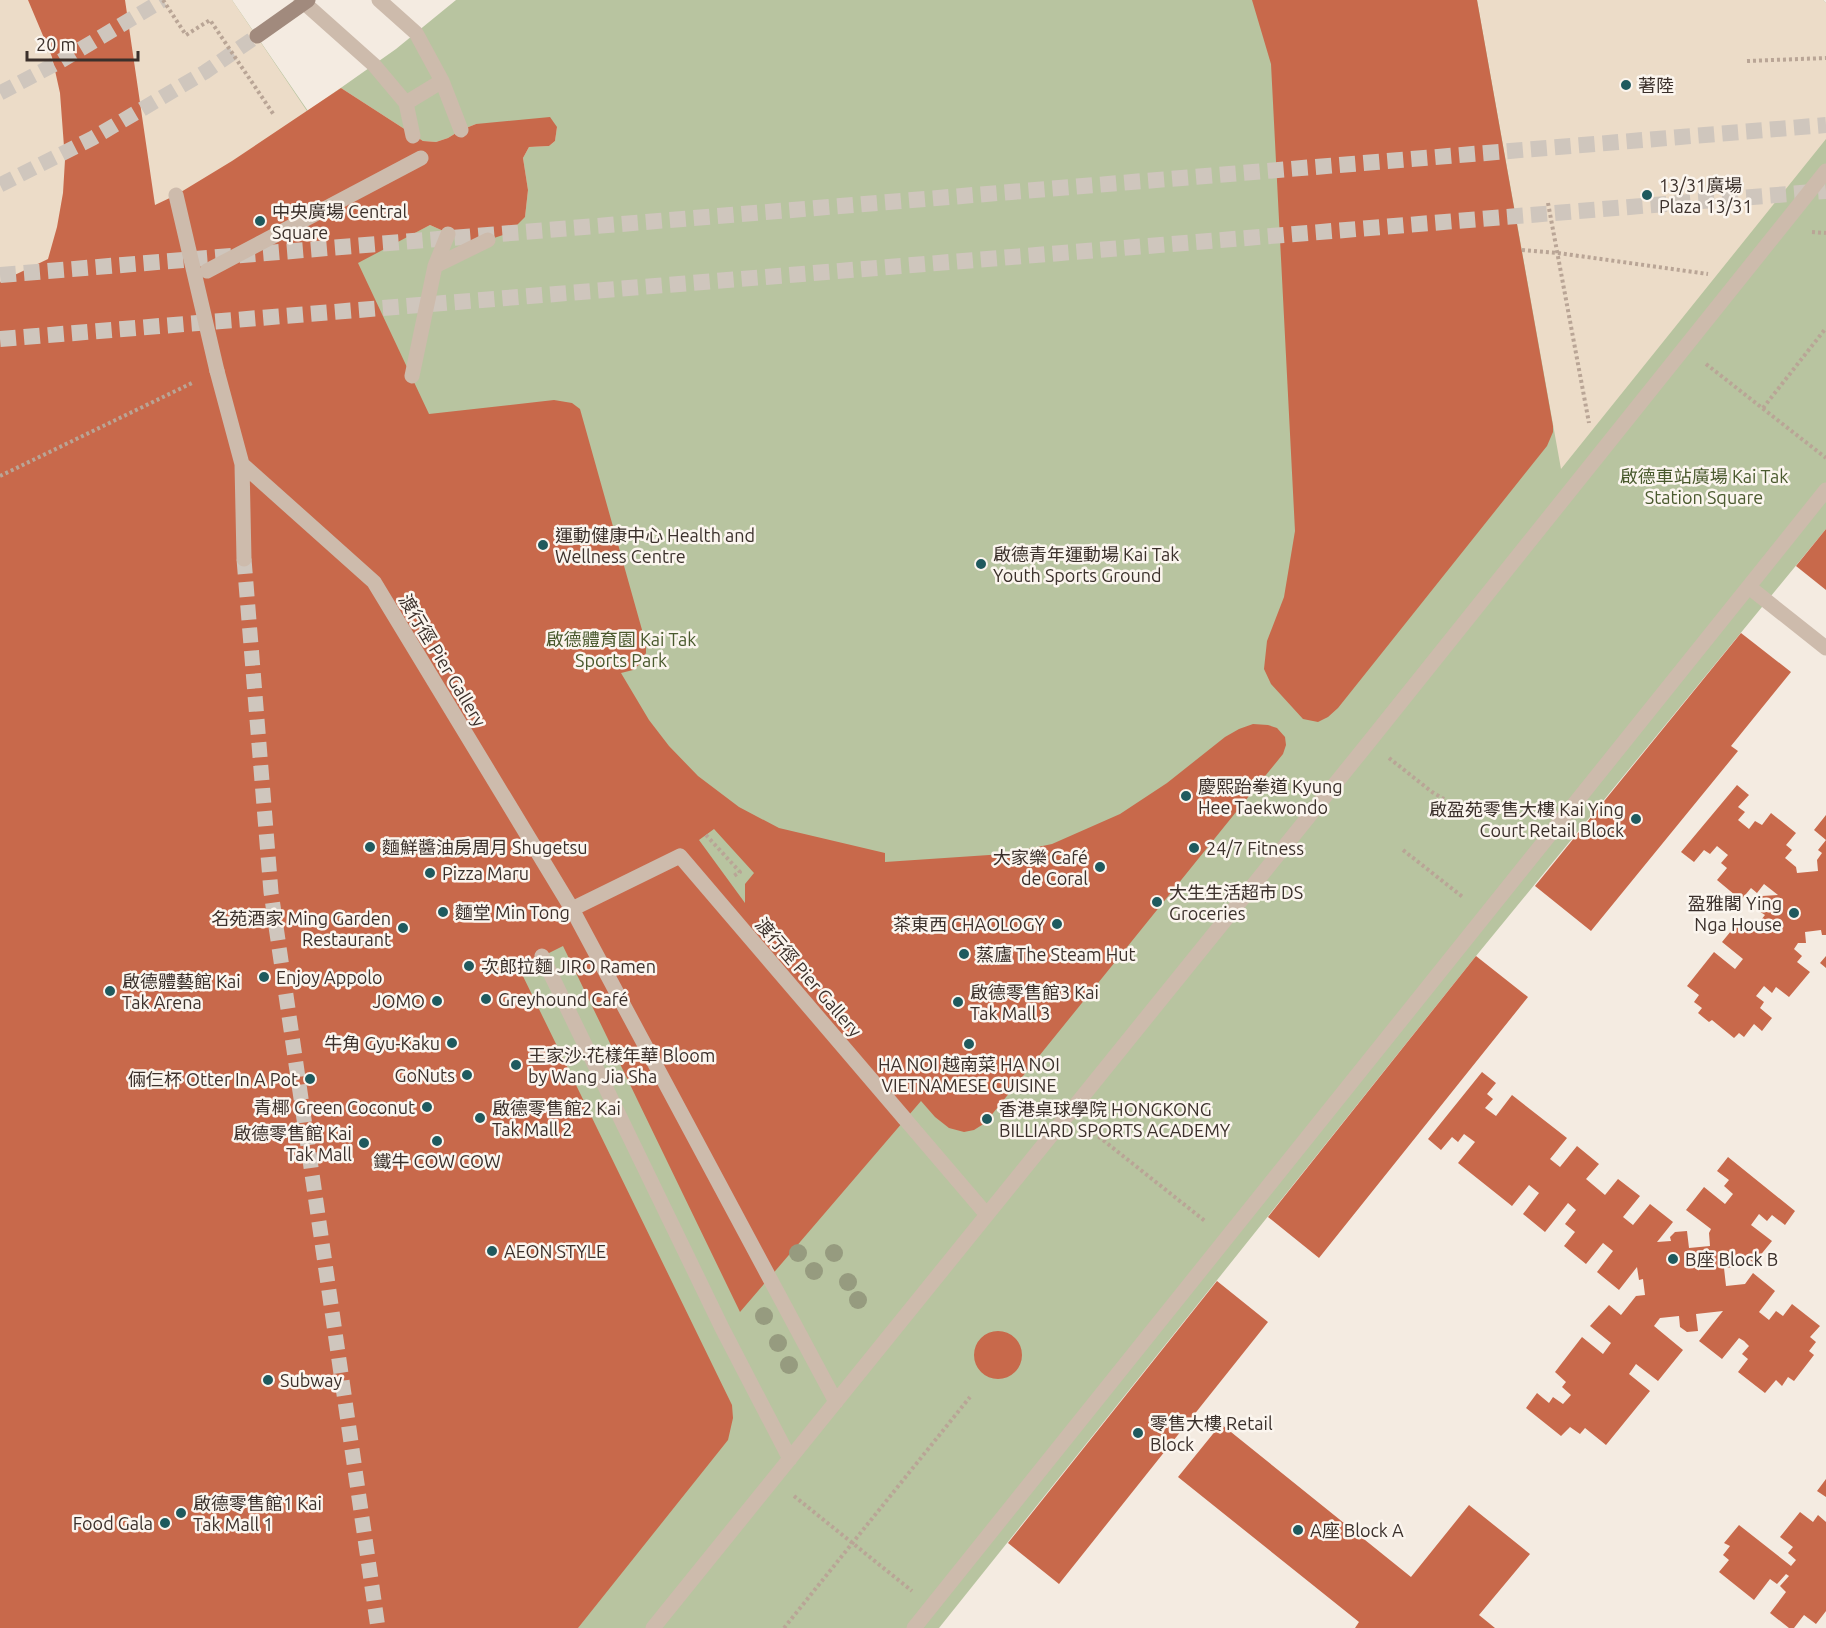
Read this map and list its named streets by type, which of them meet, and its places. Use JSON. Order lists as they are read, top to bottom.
{
  "streets": {
    "street": ["渡行徑 Pier Gallery"]
  },
  "parks": ["啟德車站廣場 Kai Tak Station Square", "啟德體育園 Kai Tak Sports Park"],
  "places": [
    "著陸",
    "13/31廣場 Plaza 13/31",
    "中央廣場 Central Square",
    "運動健康中心 Health and Wellness Centre",
    "啟德青年運動場 Kai Tak Youth Sports Ground",
    "慶熙跆拳道 Kyung Hee Taekwondo",
    "啟盈苑零售大樓 Kai Ying Court Retail Block",
    "麵鮮醬油房周月 Shugetsu",
    "24/7 Fitness",
    "大家樂 Café de Coral",
    "Pizza Maru",
    "大生生活超市 DS Groceries",
    "麵堂 Min Tong",
    "盈雅閣 Ying Nga House",
    "茶東西 CHAOLOGY",
    "名苑酒家 Ming Garden Restaurant",
    "蒸廬 The Steam Hut",
    "次郎拉麵 JIRO Ramen",
    "Enjoy Appolo",
    "啟德體藝館 Kai Tak Arena",
    "Greyhound Café",
    "JOMO",
    "啟德零售館3 Kai Tak Mall 3",
    "牛角 Gyu-Kaku",
    "HA NOI 越南菜 HA NOI VIETNAMESE CUISINE",
    "王家沙·花樣年華 Bloom by Wang Jia Sha",
    "GoNuts",
    "倆仨杯 Otter In A Pot",
    "青椰 Green Coconut",
    "啟德零售館2 Kai Tak Mall 2",
    "香港桌球學院 HONGKONG BILLIARD SPORTS ACADEMY",
    "鐵牛 COW COW",
    "啟德零售館 Kai Tak Mall",
    "AEON STYLE",
    "B座 Block B",
    "Subway",
    "零售大樓 Retail Block",
    "啟德零售館1 Kai Tak Mall 1",
    "Food Gala",
    "A座 Block A"
  ],
  "scale_bar": "20 m"
}
